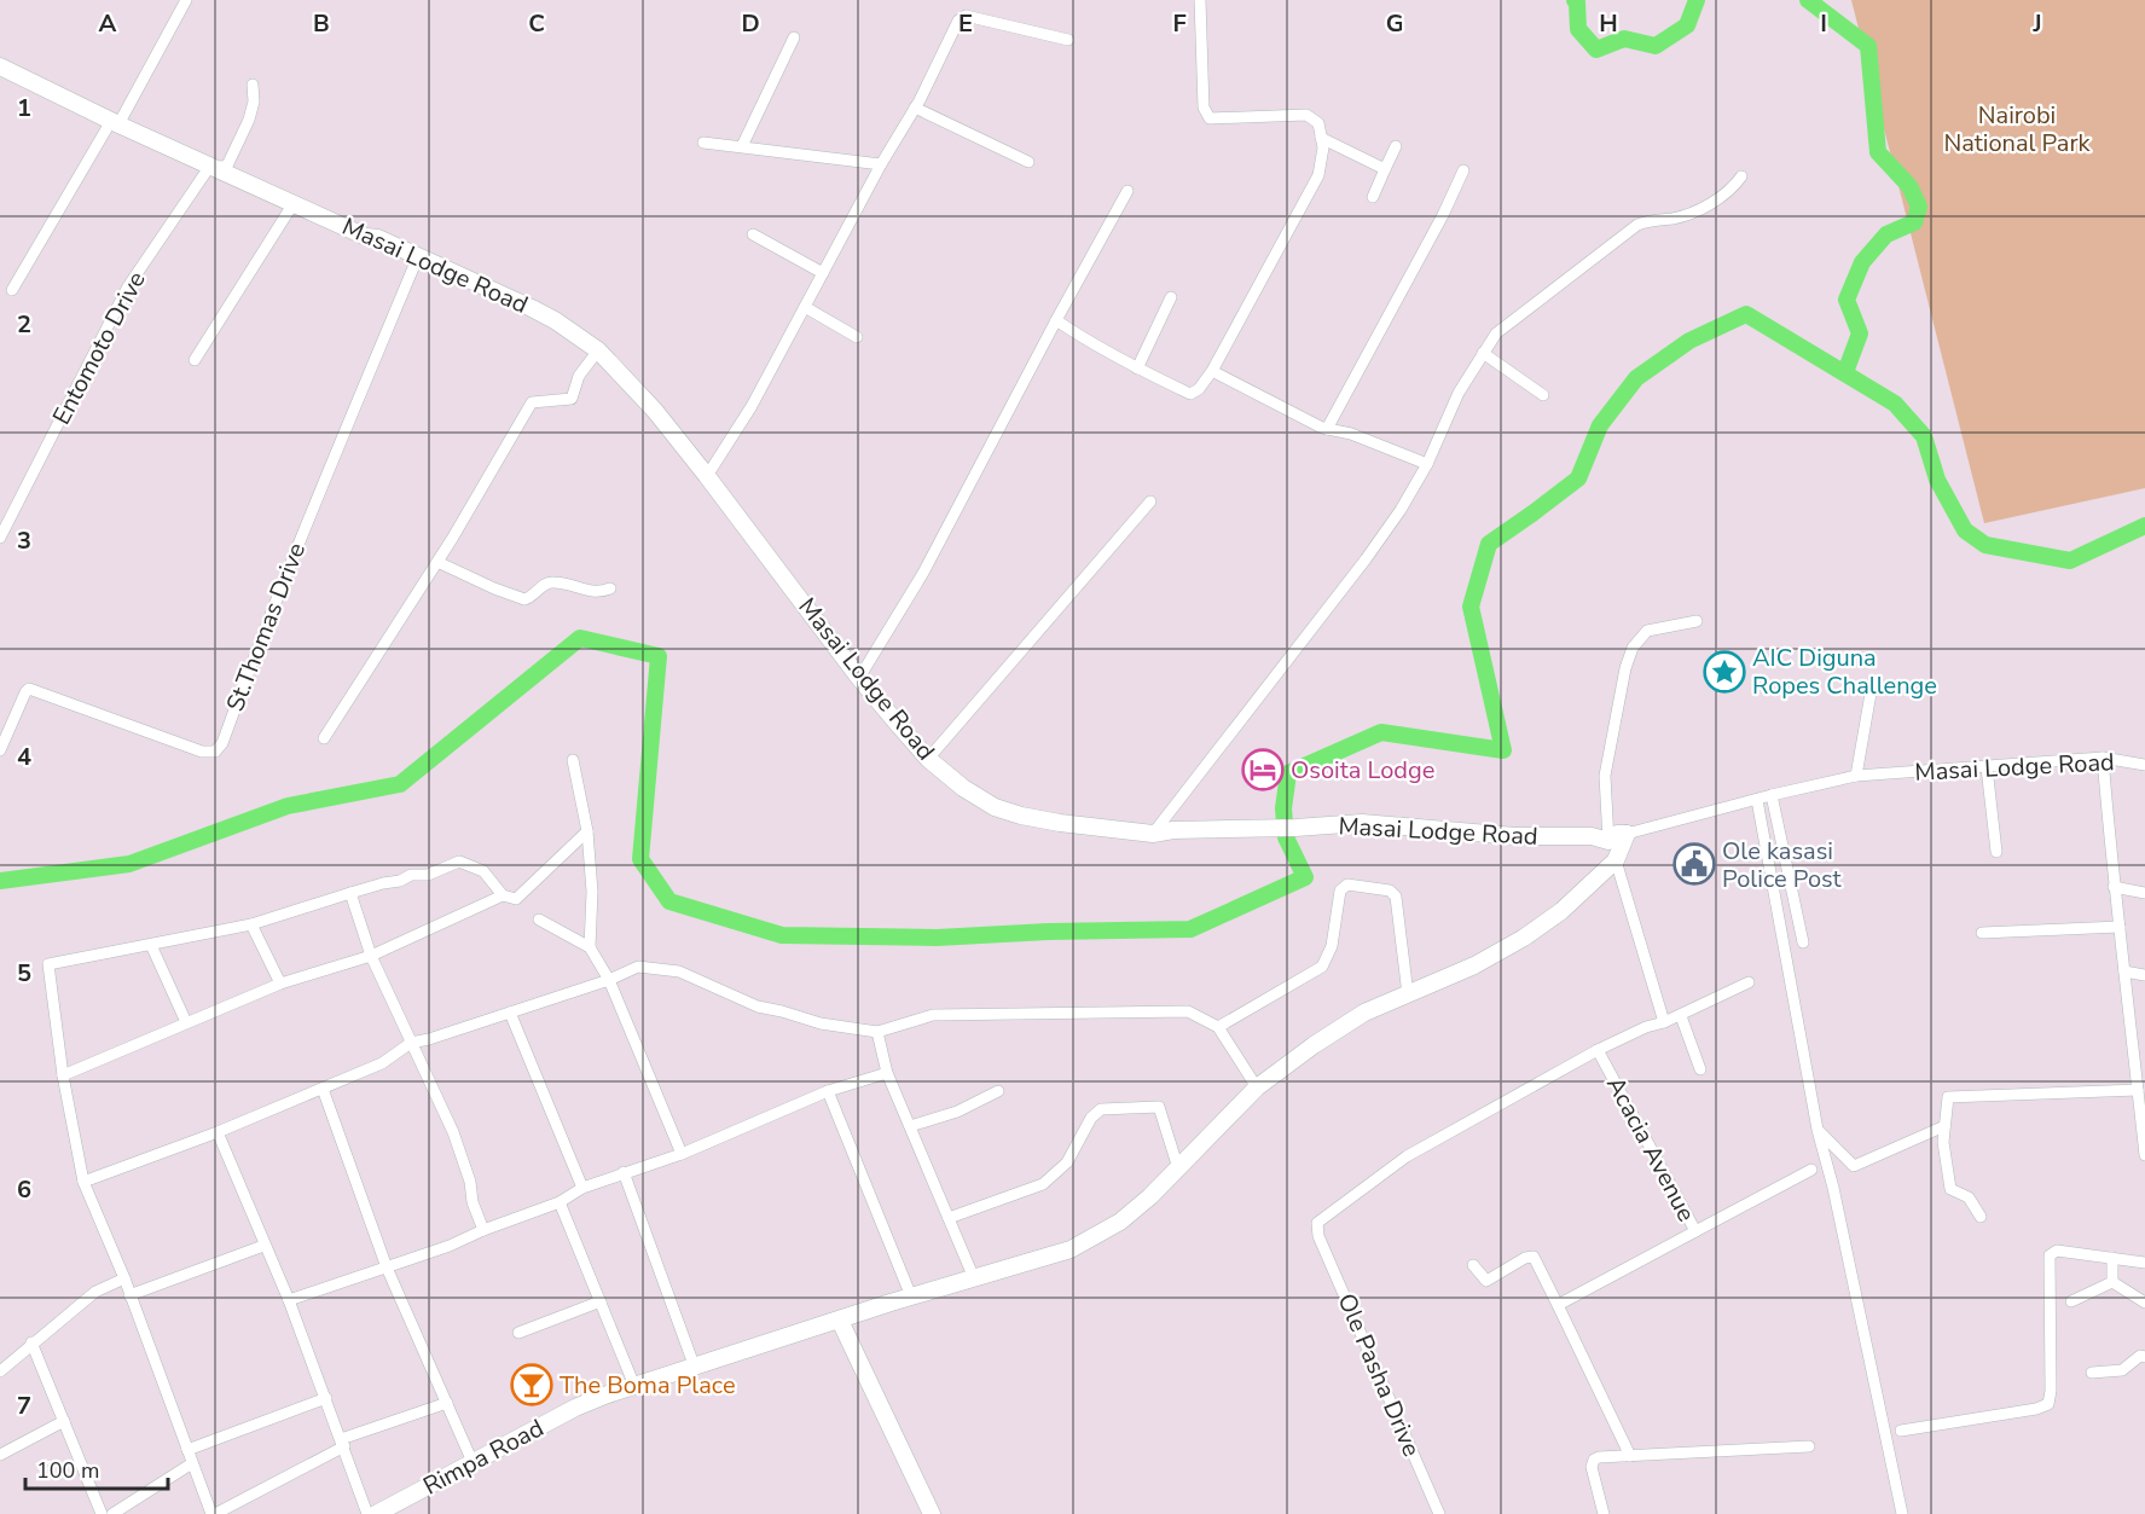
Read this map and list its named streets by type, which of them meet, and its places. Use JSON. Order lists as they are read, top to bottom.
{
  "streets": {
    "street": [
      "Masai Lodge Road",
      "Entomoto Drive",
      "St.Thomas Drive",
      "Acacia Avenue",
      "Ole Pasha Drive",
      "Rimpa Road"
    ]
  },
  "crossings": [
    ["Masai Lodge Road", "Entomoto Drive"],
    ["Masai Lodge Road", "St.Thomas Drive"],
    ["Acacia Avenue", "Ole Pasha Drive"]
  ],
  "parks": ["Nairobi National Park"],
  "places": {
    "place": ["AIC Diguna Ropes Challenge"],
    "hotel": ["Osoita Lodge"],
    "public building": ["Ole kasasi Police Post"],
    "bar": ["The Boma Place"]
  },
  "scale_bar": "100 m",
  "grid": {
    "columns": [
      "A",
      "B",
      "C",
      "D",
      "E",
      "F",
      "G",
      "H",
      "I",
      "J"
    ],
    "rows": [
      "1",
      "2",
      "3",
      "4",
      "5",
      "6",
      "7"
    ]
  }
}
